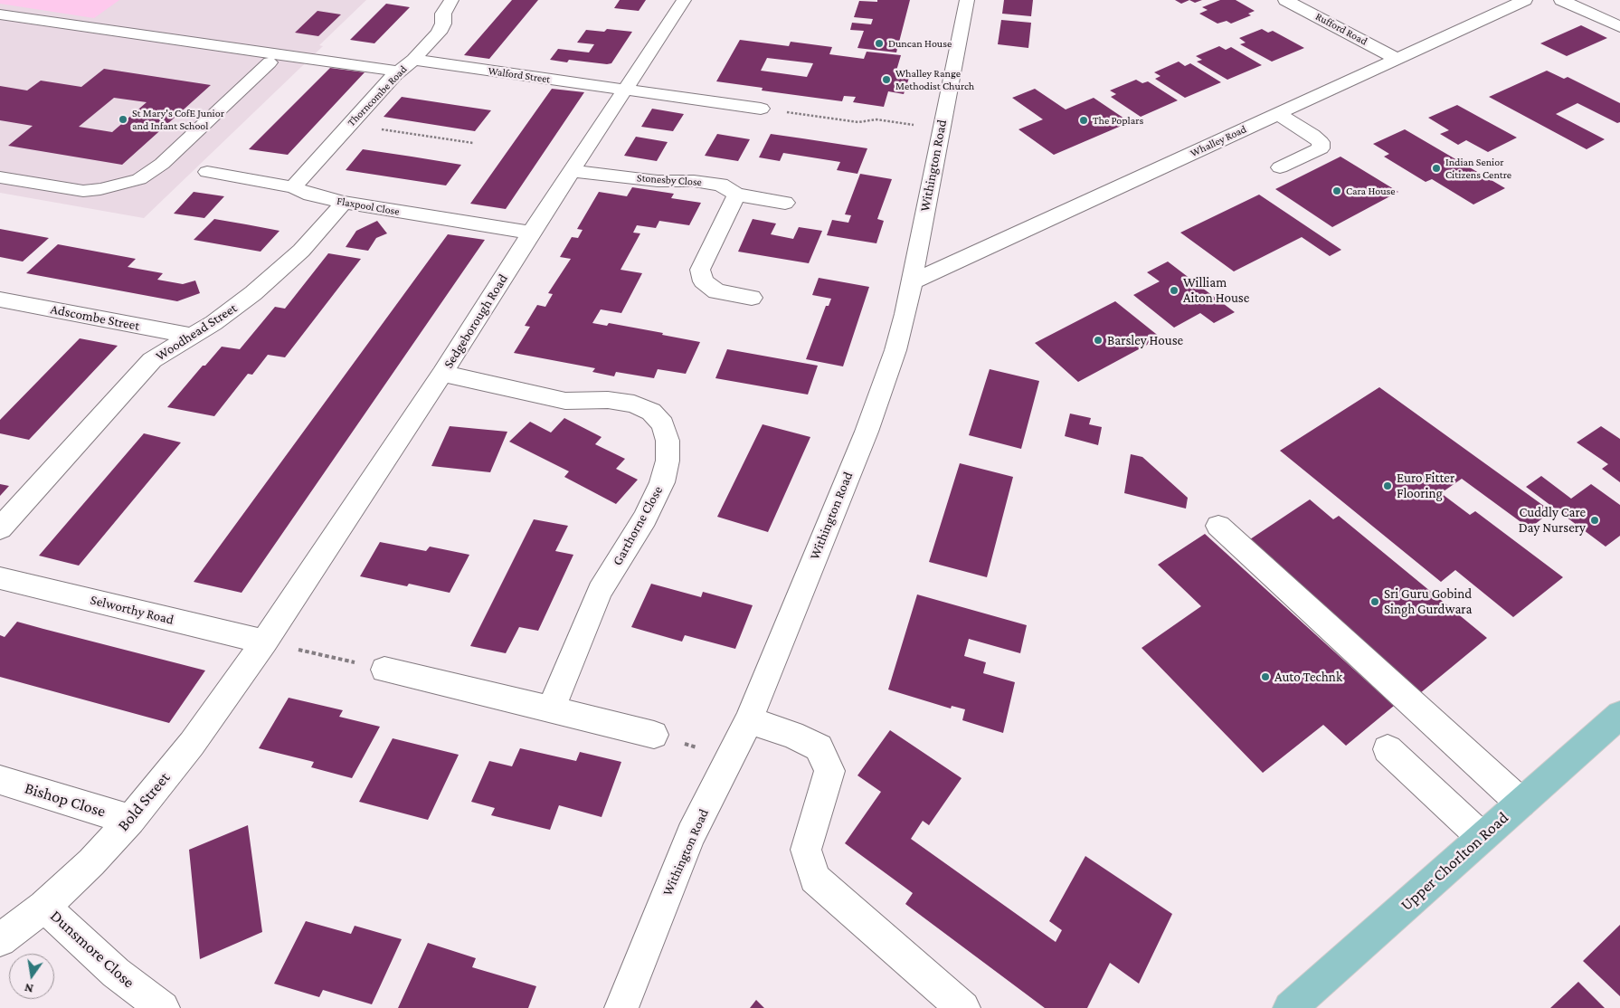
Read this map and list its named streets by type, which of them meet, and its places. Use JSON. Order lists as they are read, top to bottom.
{
  "streets": {
    "main road": ["Upper Chorlton Road"],
    "street": [
      "Rufford Road",
      "Walford Street",
      "Thorncombe Road",
      "Whalley Road",
      "Withington Road",
      "Stonesby Close",
      "Flaxpool Close",
      "Adscombe Street",
      "Sedgeborough Road",
      "Woodhead Street",
      "Garthorne Close",
      "Selworthy Road",
      "Bishop Close",
      "Bold Street",
      "Dunsmore Close"
    ]
  },
  "crossings": [
    ["Rufford Road", "Whalley Road"],
    ["Walford Street", "Thorncombe Road"],
    ["Walford Street", "Sedgeborough Road"],
    ["Thorncombe Road", "Flaxpool Close"],
    ["Whalley Road", "Withington Road"],
    ["Stonesby Close", "Sedgeborough Road"],
    ["Flaxpool Close", "Sedgeborough Road"],
    ["Flaxpool Close", "Woodhead Street"],
    ["Adscombe Street", "Woodhead Street"],
    ["Sedgeborough Road", "Garthorne Close"],
    ["Sedgeborough Road", "Selworthy Road"],
    ["Sedgeborough Road", "Bold Street"],
    ["Selworthy Road", "Bold Street"],
    ["Bishop Close", "Bold Street"],
    ["Bold Street", "Dunsmore Close"]
  ],
  "places": [
    "Duncan House",
    "Whalley Range Methodist Church",
    "St Mary's CofE Junior and Infant School",
    "The Poplars",
    "Indian Senior Citizens Centre",
    "Cara House",
    "William Aiton House",
    "Barsley House",
    "Euro Fitter Flooring",
    "Cuddly Care Day Nursery",
    "Sri Guru Gobind Singh Gurdwara",
    "Auto Technk"
  ],
  "north": "bottom"
}
